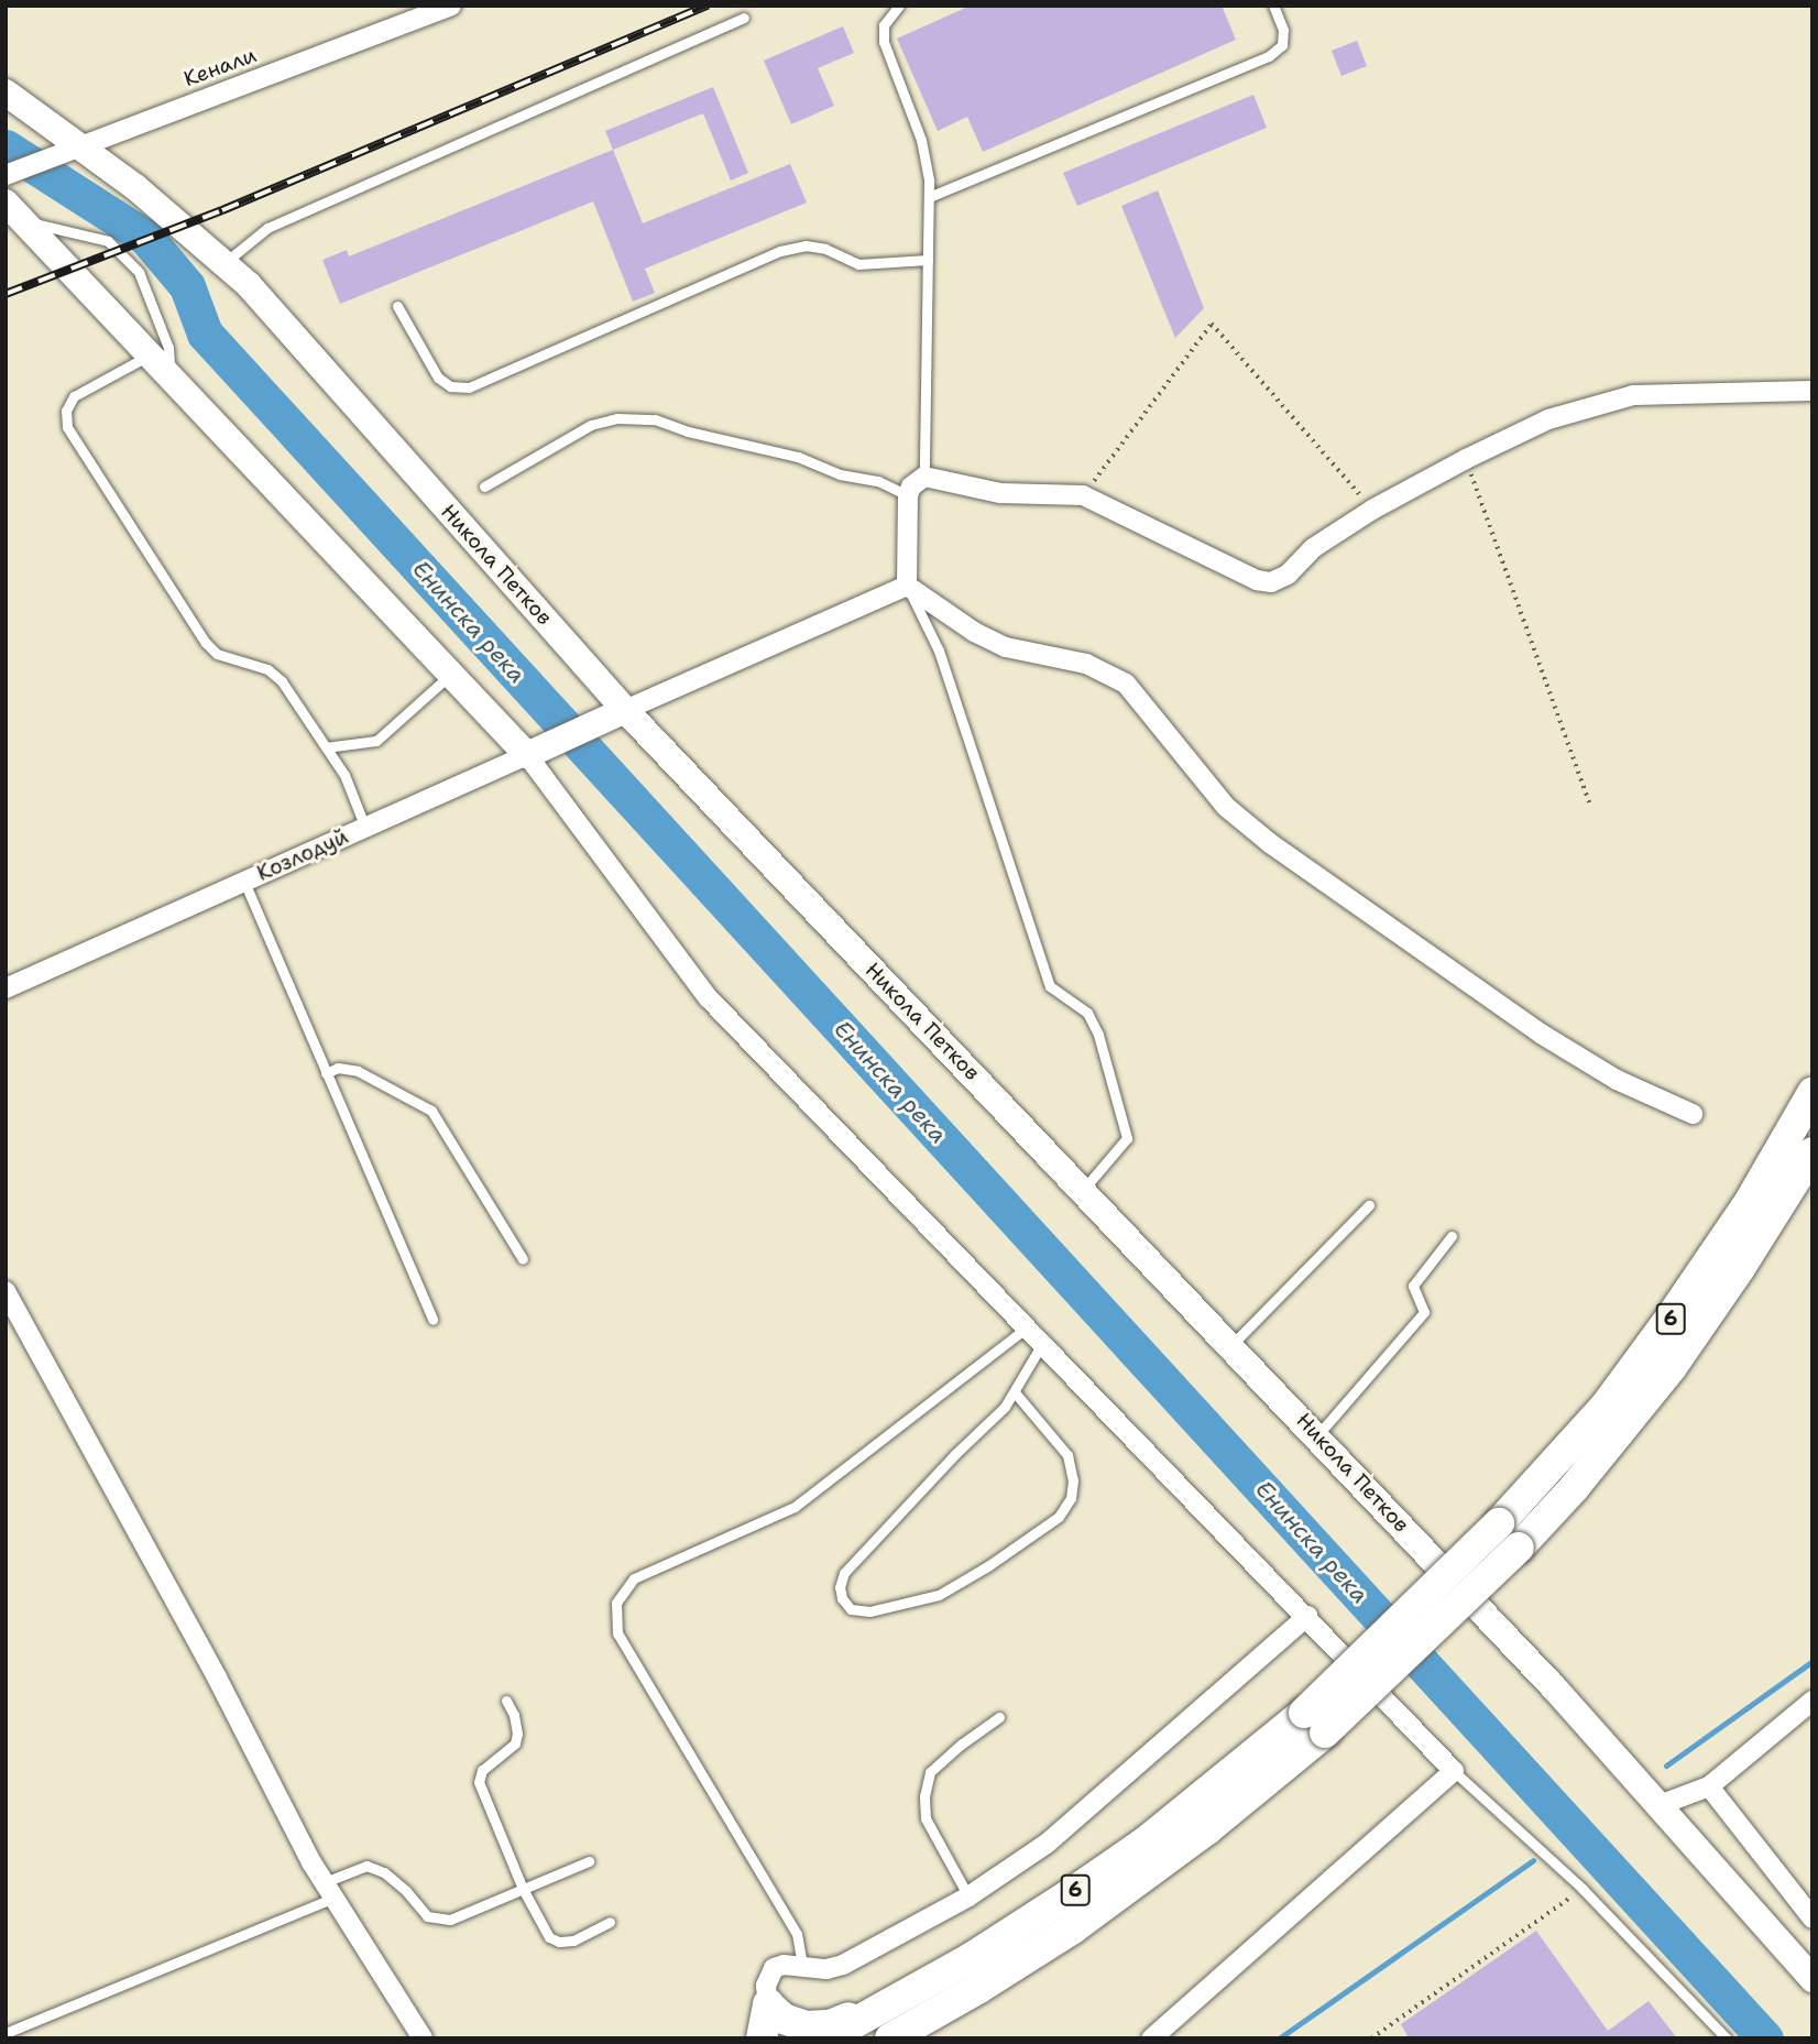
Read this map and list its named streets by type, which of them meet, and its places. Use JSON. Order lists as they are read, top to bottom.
{
  "streets": {
    "highway": ["6"],
    "main road": ["Никола Петков", "Козлодуй"],
    "street": ["Кенали"]
  },
  "crossings": [
    ["Кенали", "Никола Петков"],
    ["Никола Петков", "Козлодуй"]
  ],
  "water": ["Енинска река"]
}
